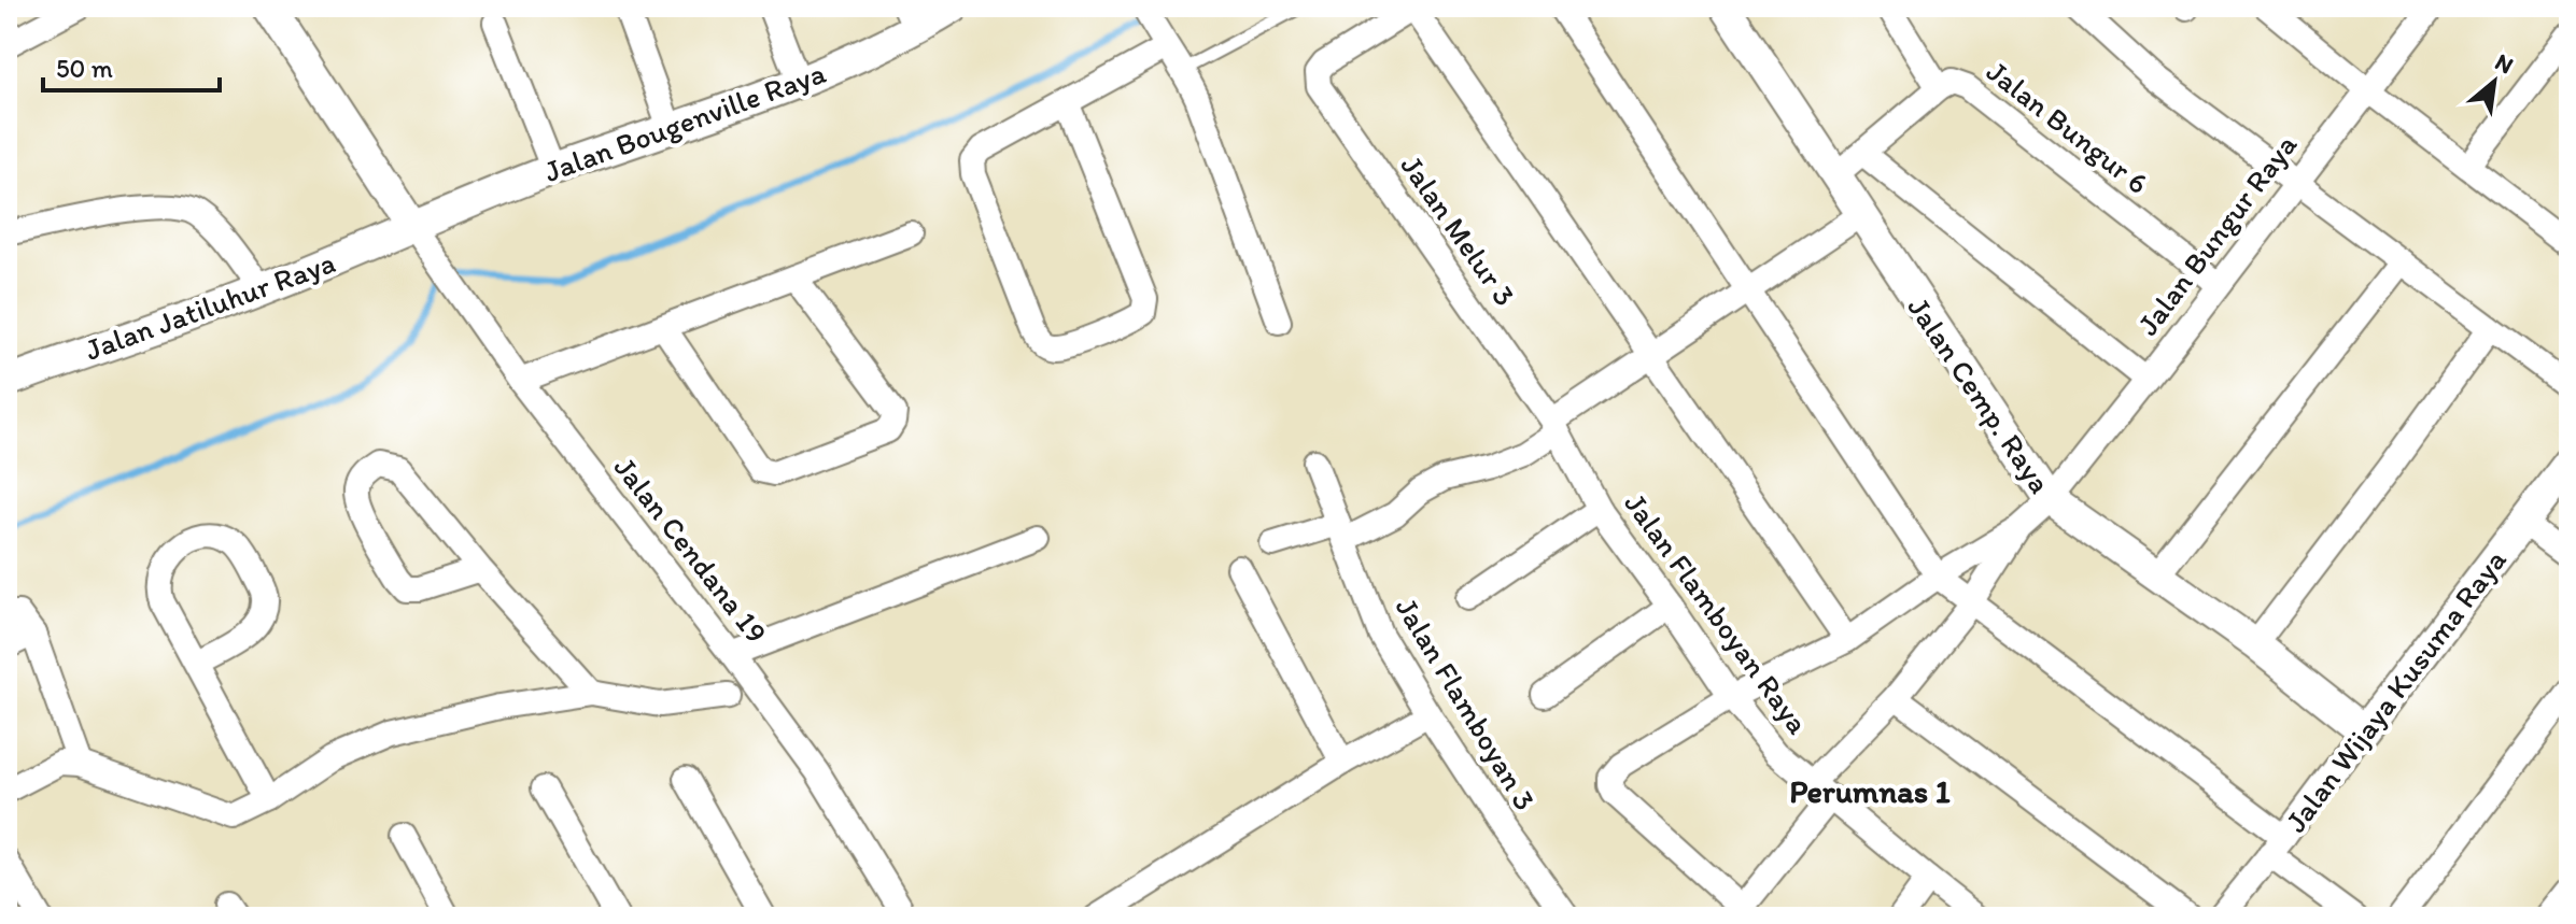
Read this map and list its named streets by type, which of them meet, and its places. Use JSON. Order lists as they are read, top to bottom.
{
  "streets": {
    "street": [
      "Jalan Bougenville Raya",
      "Jalan Bungur 6",
      "Jalan Melur 3",
      "Jalan Bungur Raya",
      "Jalan Jatiluhur Raya",
      "Jalan Cemp. Raya",
      "Jalan Cendana 19",
      "Jalan Flamboyan Raya",
      "Jalan Wijaya Kusuma Raya",
      "Jalan Flamboyan 3"
    ]
  },
  "crossings": [
    ["Jalan Bougenville Raya", "Jalan Jatiluhur Raya"],
    ["Jalan Bougenville Raya", "Jalan Cendana 19"],
    ["Jalan Bungur 6", "Jalan Bungur Raya"],
    ["Jalan Bungur 6", "Jalan Cemp. Raya"],
    ["Jalan Melur 3", "Jalan Flamboyan Raya"],
    ["Jalan Bungur Raya", "Jalan Cemp. Raya"],
    ["Jalan Jatiluhur Raya", "Jalan Cendana 19"],
    ["Jalan Cemp. Raya", "Jalan Wijaya Kusuma Raya"]
  ],
  "districts": ["Perumnas 1"],
  "scale_bar": "50 m",
  "north": "top right"
}
